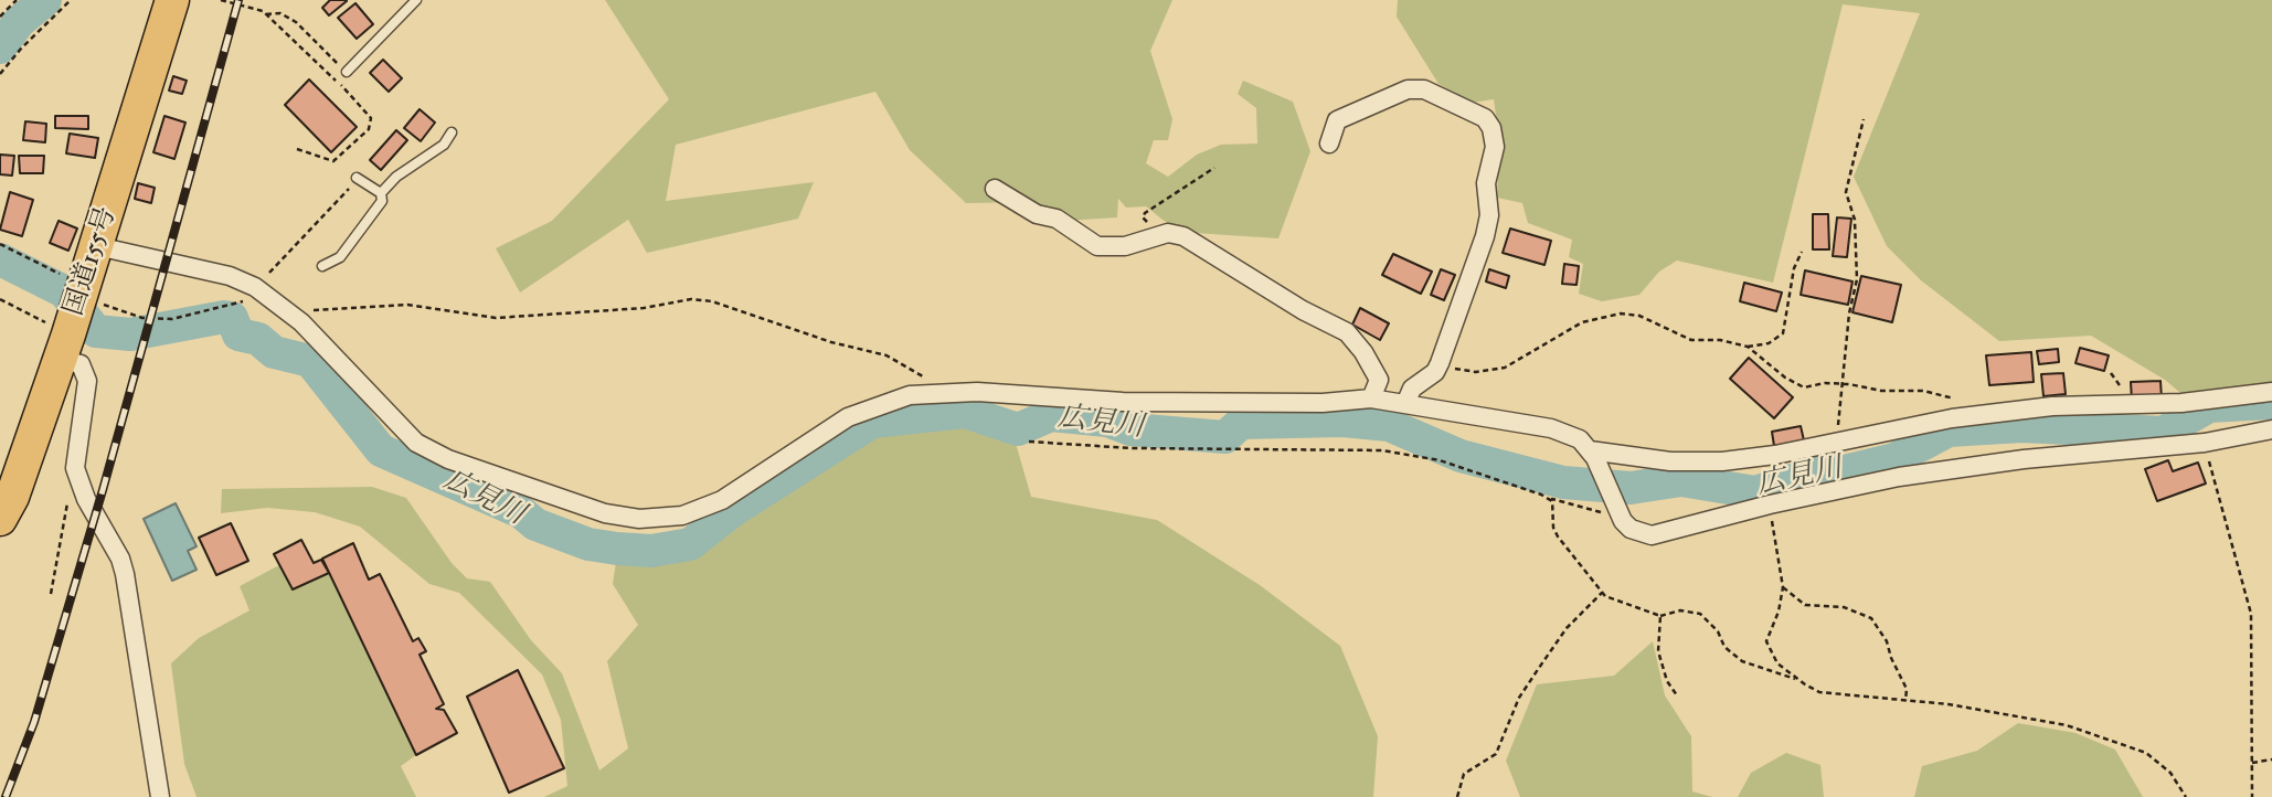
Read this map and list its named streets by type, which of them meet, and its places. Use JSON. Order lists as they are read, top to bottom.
{
  "streets": {
    "highway": ["国道155号"]
  },
  "water": ["広見川"]
}
